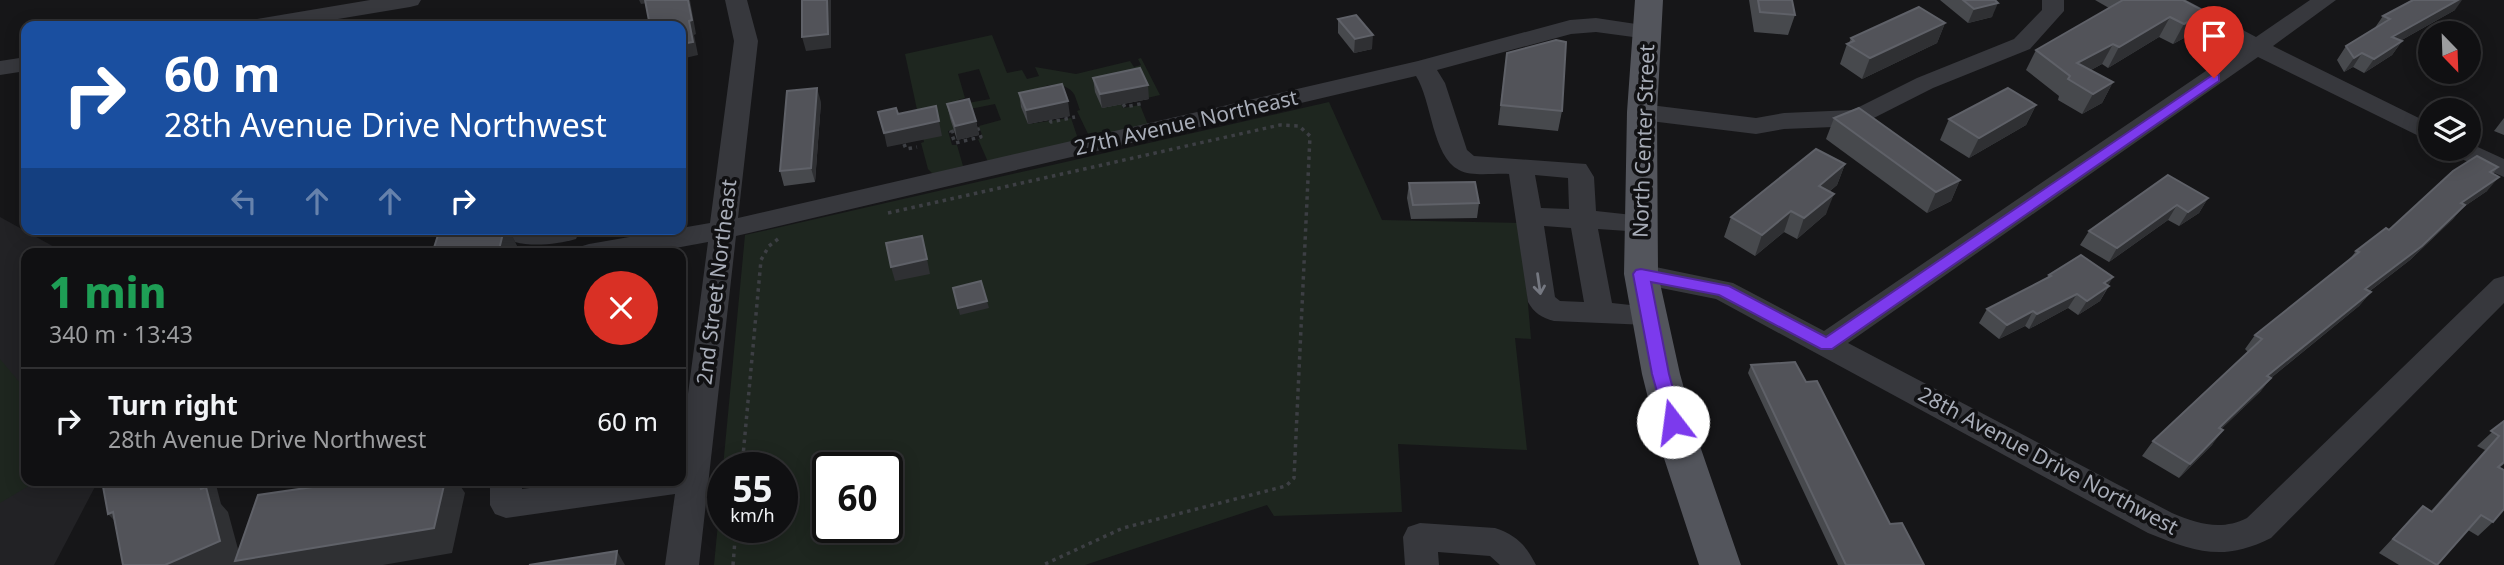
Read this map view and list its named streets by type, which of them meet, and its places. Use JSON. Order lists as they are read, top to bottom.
{
  "streets": {
    "main road": ["North Center Street"],
    "street": ["27th Avenue Northeast", "2nd Street Northeast", "28th Avenue Drive Northwest"]
  },
  "crossings": [
    ["27th Avenue Northeast", "North Center Street"],
    ["27th Avenue Northeast", "2nd Street Northeast"],
    ["North Center Street", "28th Avenue Drive Northwest"]
  ],
  "north": "bottom right",
  "page": {
    "turn": ["60 m", "28th Avenue Drive Northwest"],
    "heading": ["1 min", "340 m · 13:43"],
    "list": [
      {
        "name": "Turn right",
        "note": "28th Avenue Drive Northwest",
        "value": "60 m"
      }
    ],
    "speed": "55 km/h",
    "limit": "60"
  }
}
